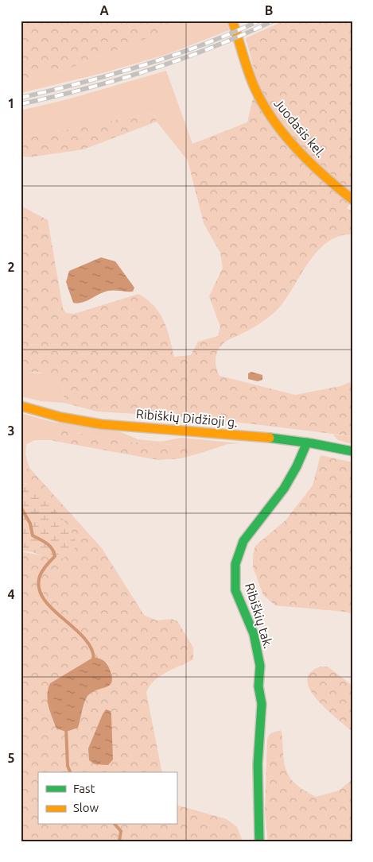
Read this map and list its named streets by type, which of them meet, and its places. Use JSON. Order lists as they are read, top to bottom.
{
  "streets": {
    "street": ["Juodasis kel.", "Ribiškių Didžioji g.", "Ribiškių tak."]
  },
  "crossings": [
    ["Ribiškių Didžioji g.", "Ribiškių tak."]
  ],
  "legend": ["Fast", "Slow"],
  "grid": {
    "columns": ["A", "B"],
    "rows": [
      "1",
      "2",
      "3",
      "4",
      "5"
    ]
  }
}
